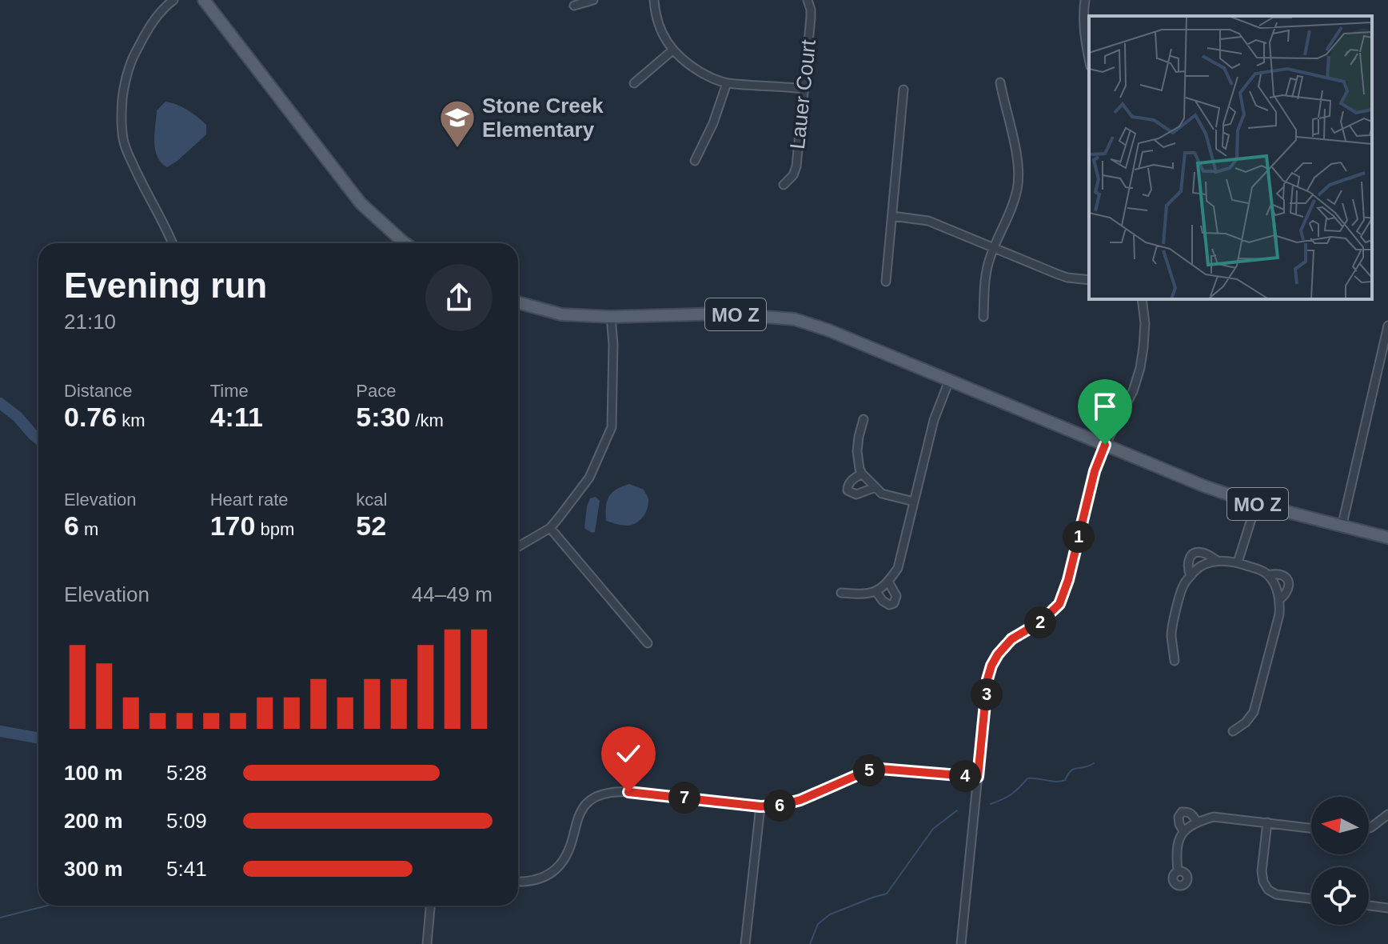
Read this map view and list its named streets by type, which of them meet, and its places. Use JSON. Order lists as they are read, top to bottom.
{
  "streets": {
    "main road": ["MO Z"],
    "street": ["Lauer Court"]
  },
  "places": {
    "school or university": ["Stone Creek Elementary"]
  },
  "north": "left",
  "page": {
    "heading": ["Evening run", "21:10"],
    "stats": [
      ["Distance", "0.76 km"],
      ["Time", "4:11"],
      ["Pace", "5:30 /km"],
      ["Elevation", "6 m"],
      ["Heart rate", "170 bpm"],
      ["kcal", "52"]
    ],
    "pins": [
      "1",
      "2",
      "3",
      "5",
      "4",
      "7",
      "6"
    ],
    "chart": ["Elevation", "44–49 m"],
    "list": [
      {
        "name": "100 m",
        "note": "5:28"
      },
      {
        "name": "200 m",
        "note": "5:09"
      },
      {
        "name": "300 m",
        "note": "5:41"
      }
    ]
  }
}
